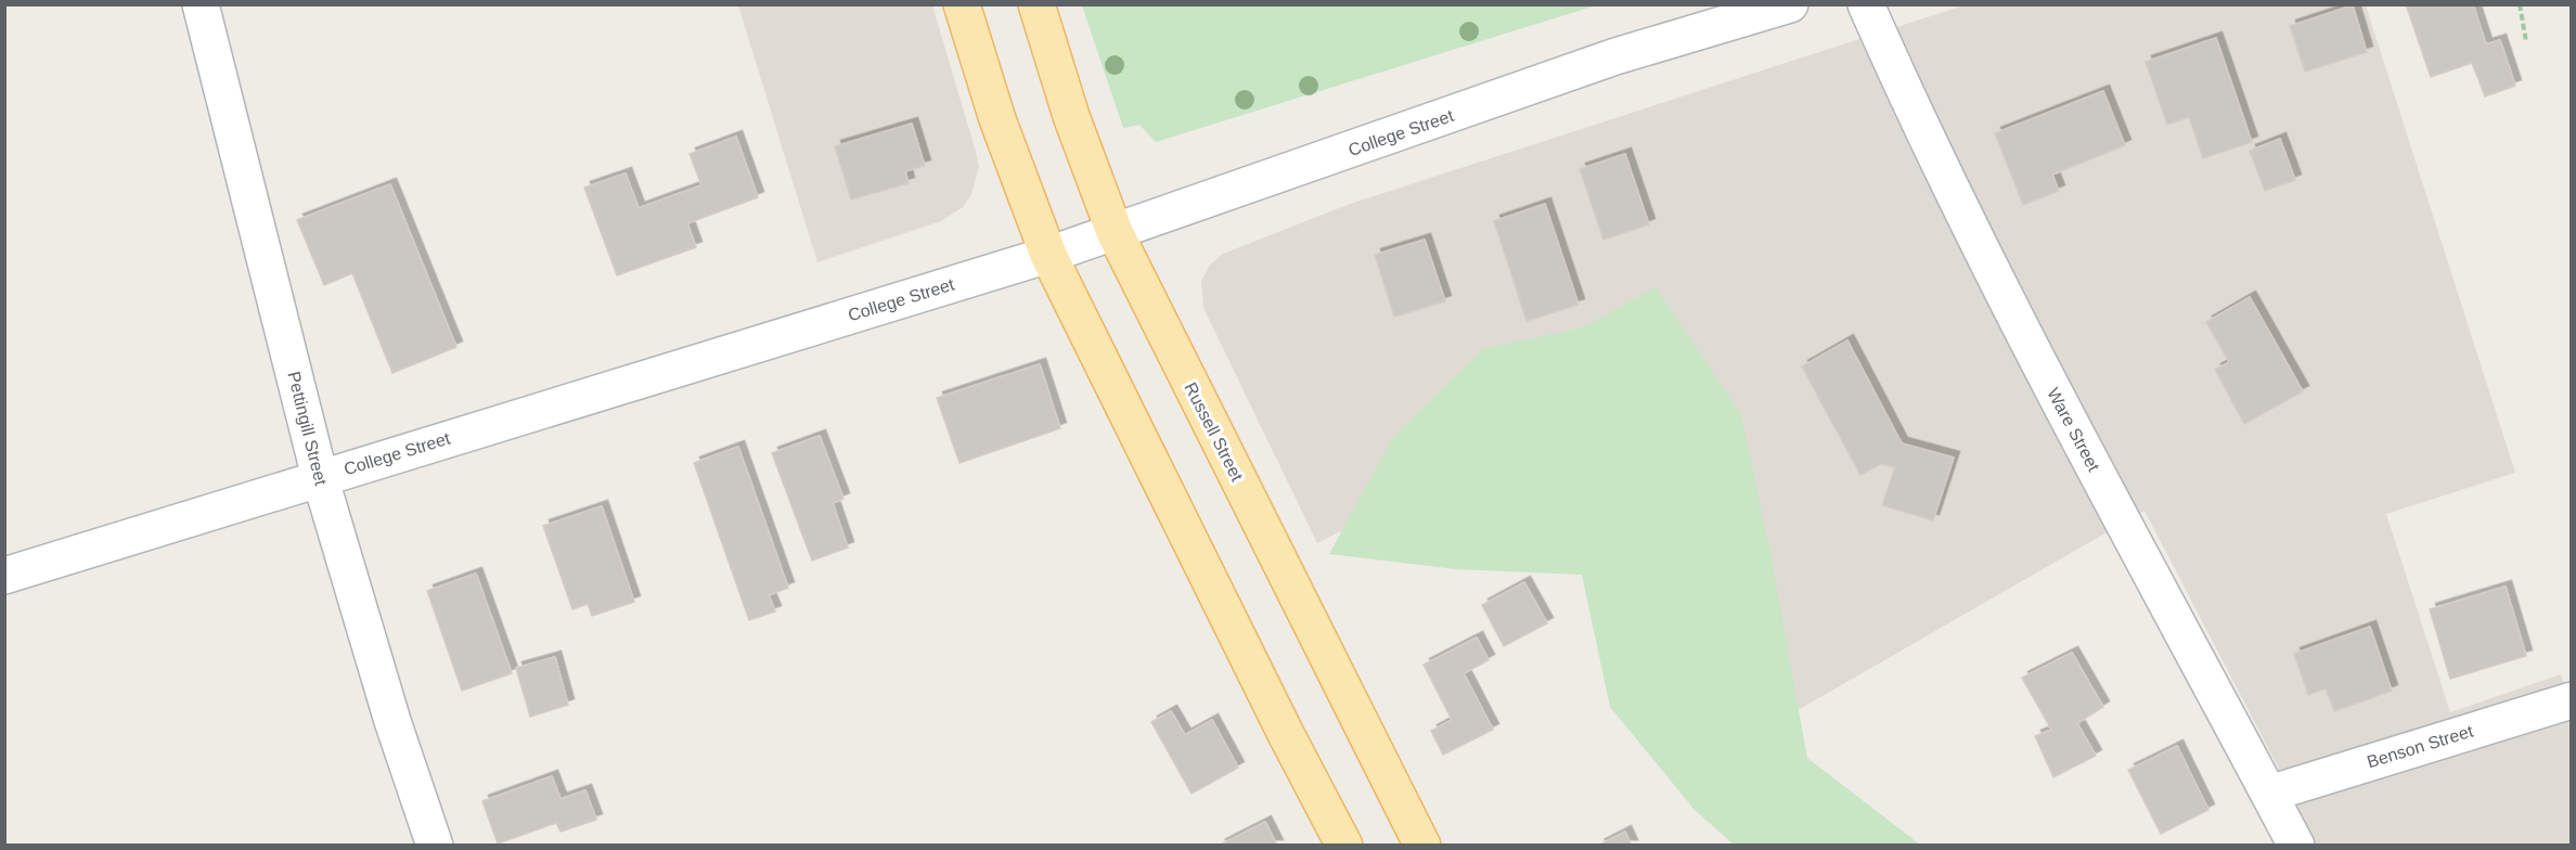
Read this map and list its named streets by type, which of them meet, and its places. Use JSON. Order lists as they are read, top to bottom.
{
  "streets": {
    "main road": ["Russell Street"],
    "street": [
      "College Street",
      "Pettingill Street",
      "Ware Street",
      "Benson Street"
    ]
  },
  "crossings": [
    ["College Street", "Pettingill Street"],
    ["College Street", "Russell Street"],
    ["Ware Street", "Benson Street"]
  ]
}
